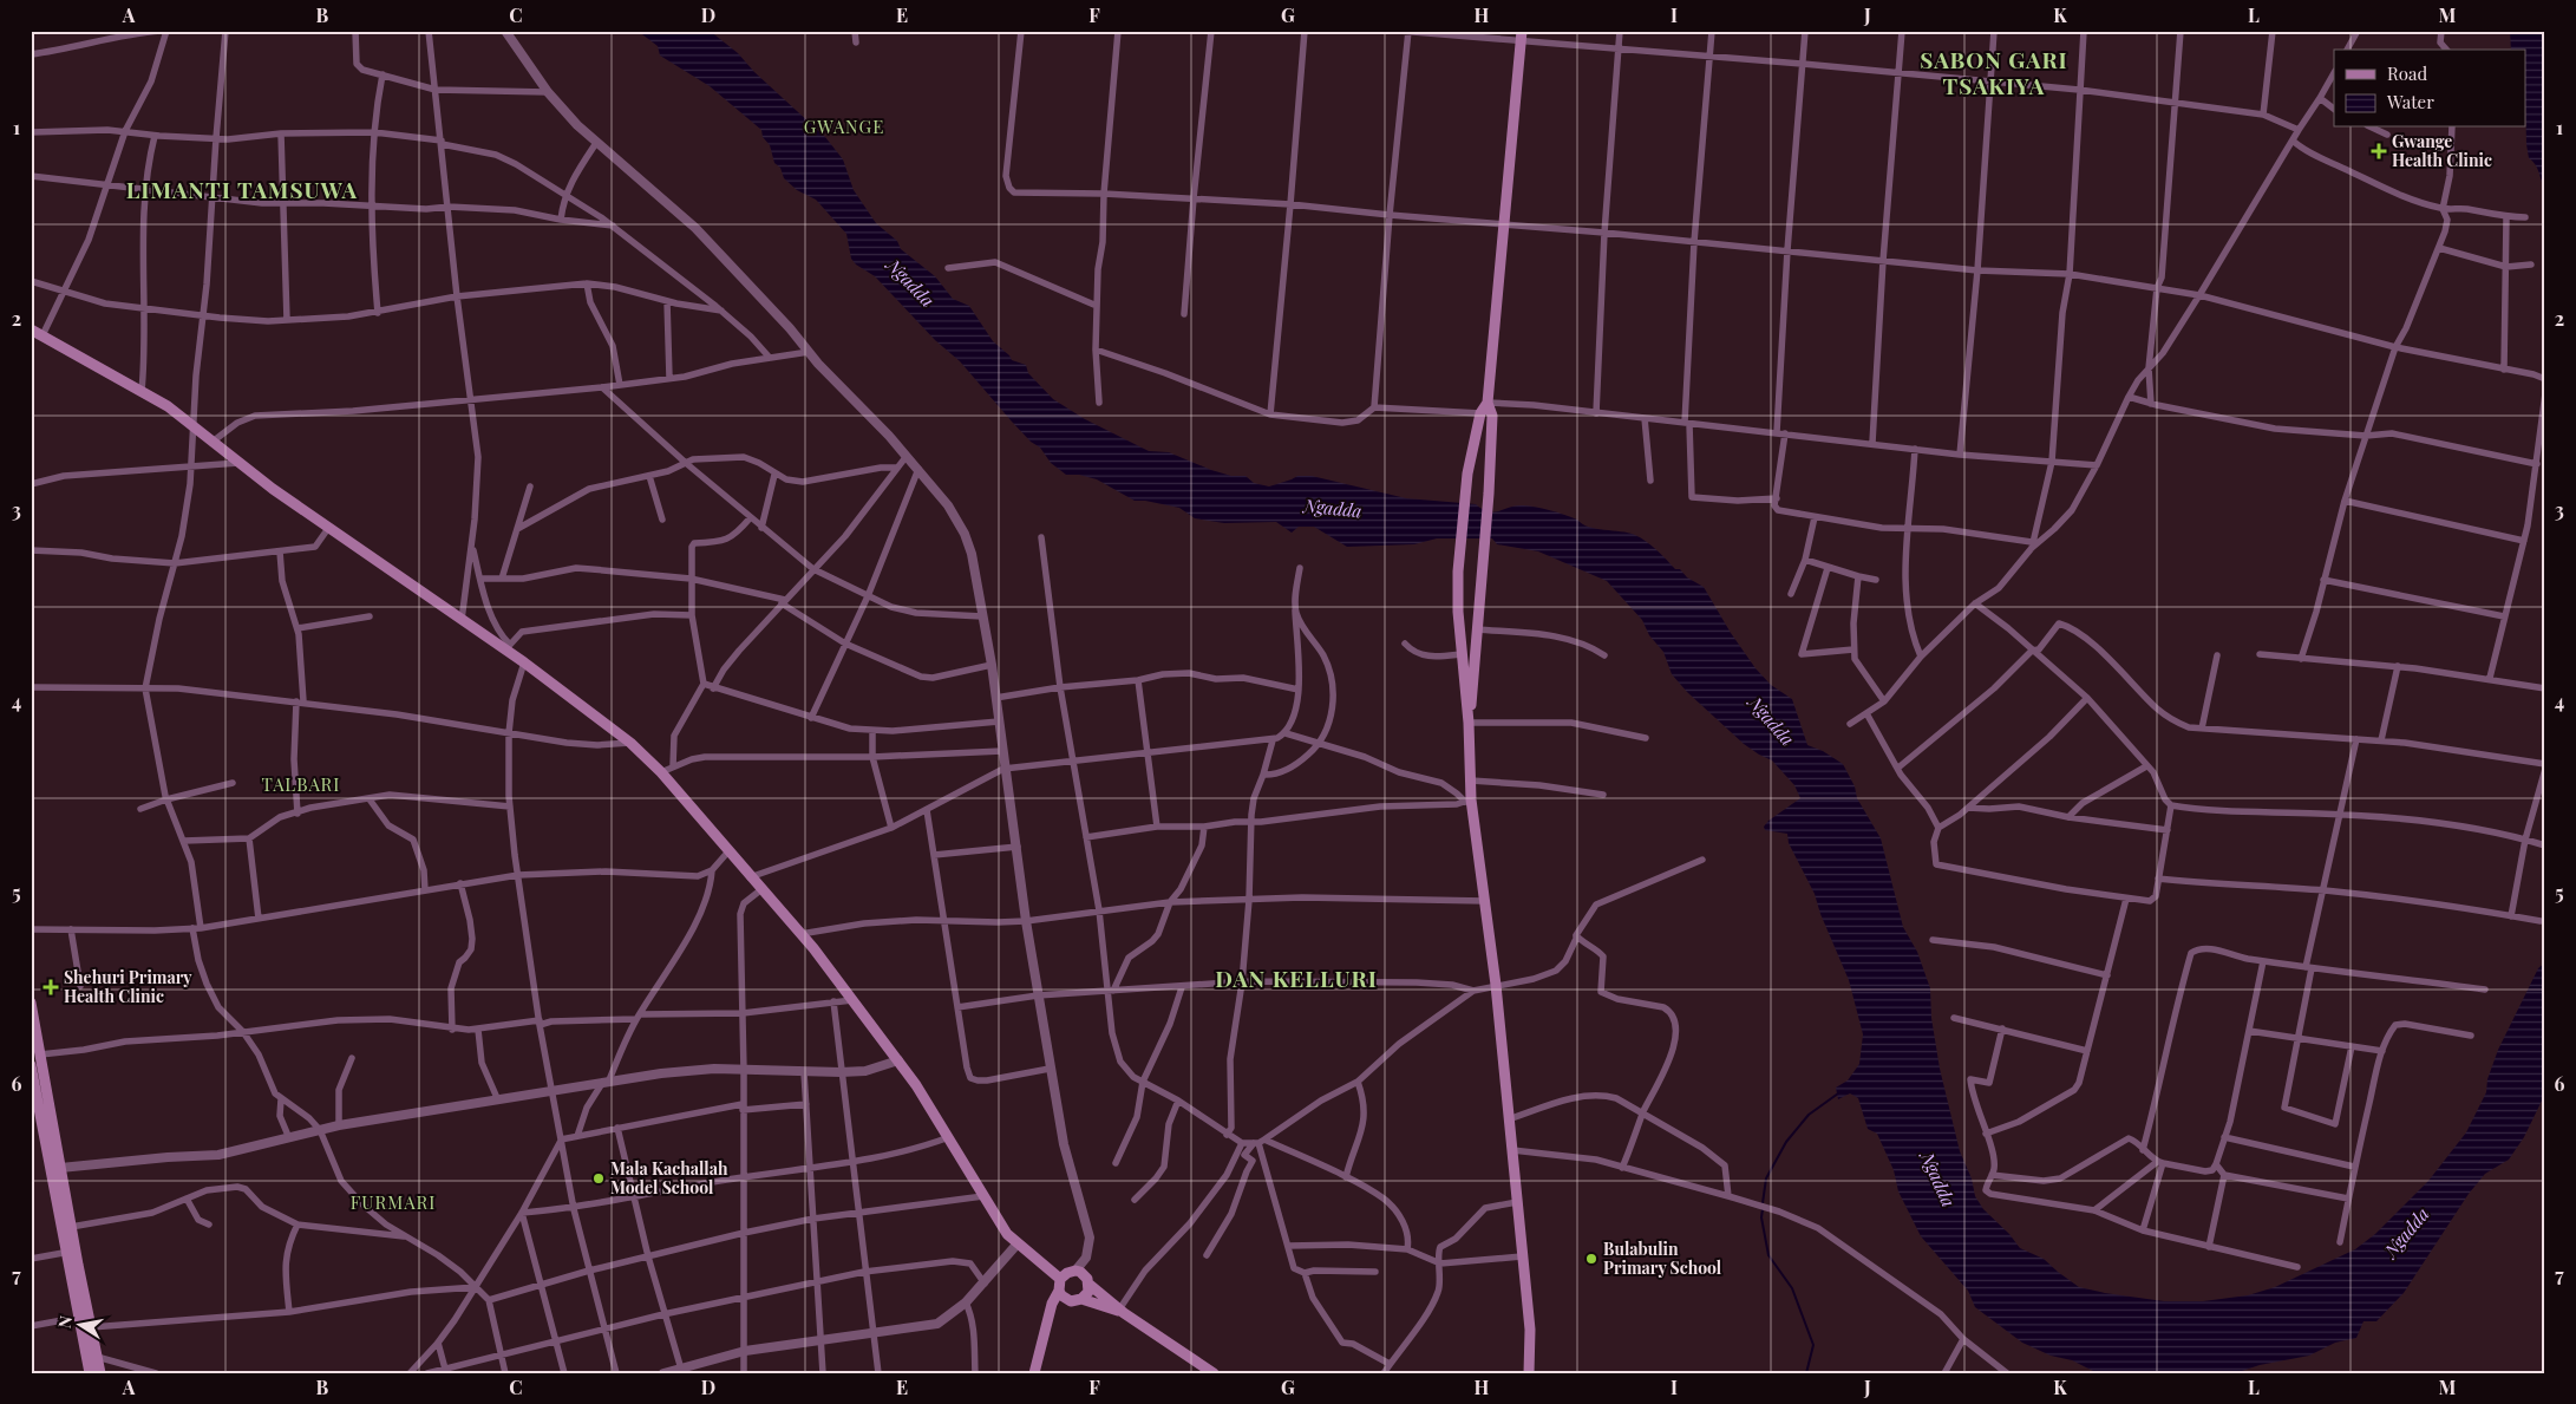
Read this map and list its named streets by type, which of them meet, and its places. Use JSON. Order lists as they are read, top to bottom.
{
  "districts": [
    "SABON GARI TSAKIYA",
    "GWANGE",
    "LIMANTI TAMSUWA",
    "TALBARI",
    "DAN KELLURI",
    "FURMARI"
  ],
  "water": ["Ngadda"],
  "places": {
    "health": ["Gwange Health Clinic", "Shehuri Primary Health Clinic"],
    "other": ["Mala Kachallah Model School", "Bulabulin Primary School"]
  },
  "legend": ["Road", "Water"],
  "north": "left",
  "grid": {
    "columns": [
      "A",
      "B",
      "C",
      "D",
      "E",
      "F",
      "G",
      "H",
      "I",
      "J",
      "K",
      "L",
      "M"
    ],
    "rows": [
      "1",
      "2",
      "3",
      "4",
      "5",
      "6",
      "7"
    ]
  }
}
